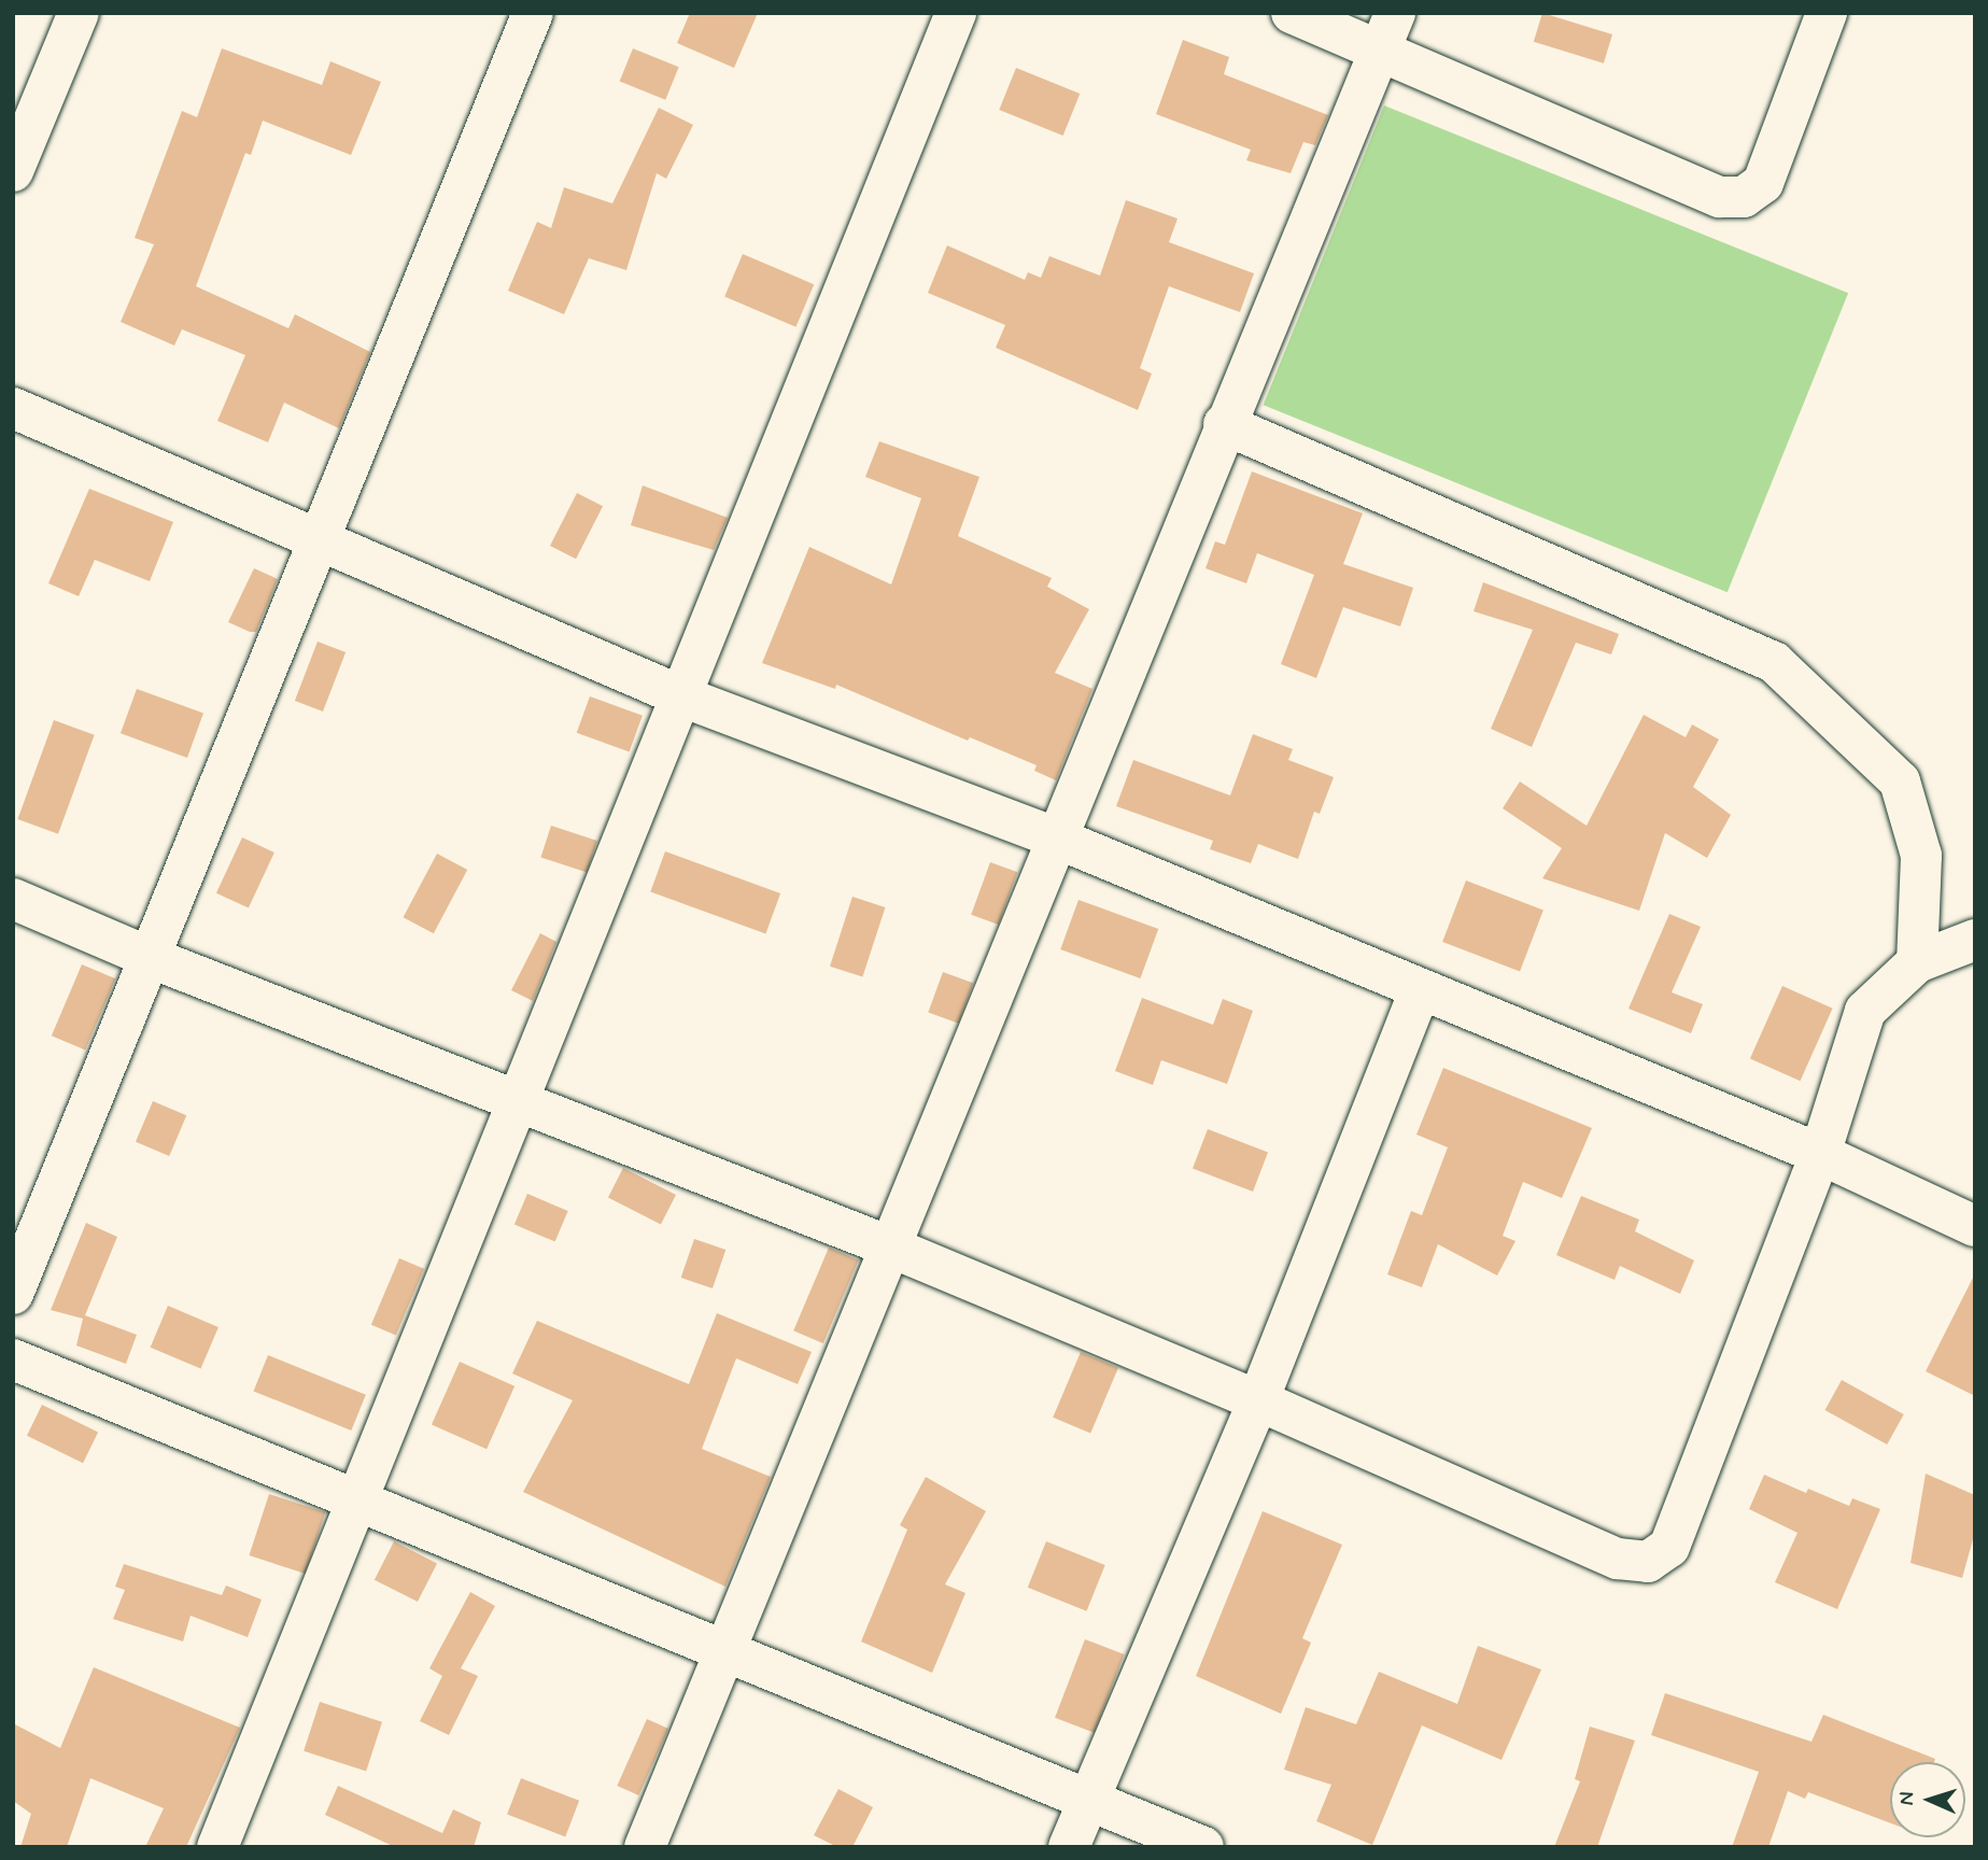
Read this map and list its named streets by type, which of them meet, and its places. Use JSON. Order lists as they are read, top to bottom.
{
  "north": "left"
}
